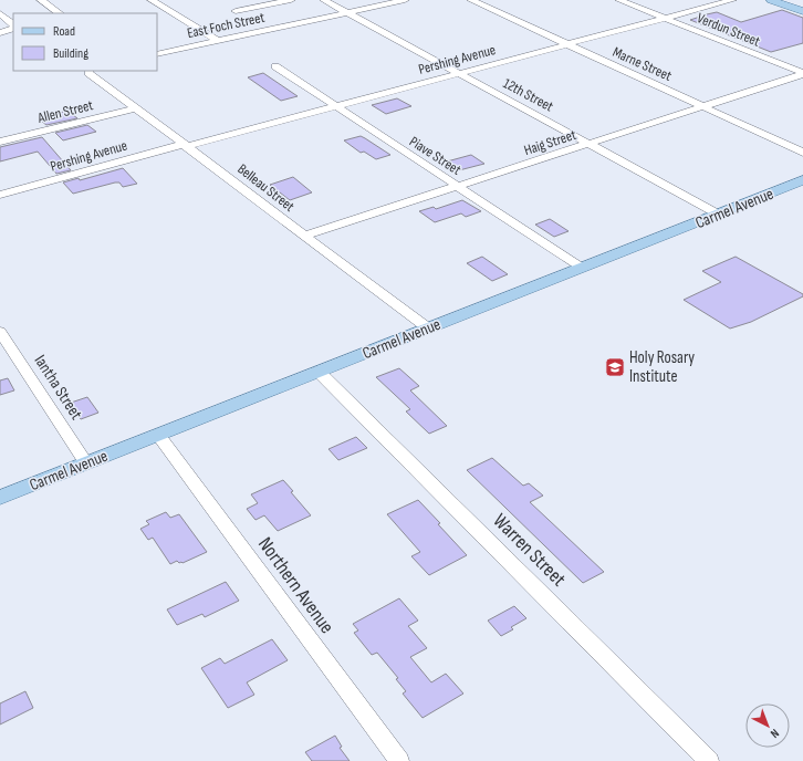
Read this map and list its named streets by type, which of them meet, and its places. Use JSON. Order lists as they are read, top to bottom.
{
  "streets": {
    "main road": ["Carmel Avenue"],
    "street": [
      "East Foch Street",
      "Verdun Street",
      "Pershing Avenue",
      "Marne Street",
      "12th Street",
      "Allen Street",
      "Haig Street",
      "Piave Street",
      "Belleau Street",
      "Iantha Street",
      "Warren Street",
      "Northern Avenue"
    ]
  },
  "crossings": [
    ["East Foch Street", "12th Street"],
    ["Verdun Street", "Pershing Avenue"],
    ["Verdun Street", "Haig Street"],
    ["Pershing Avenue", "Marne Street"],
    ["Pershing Avenue", "12th Street"],
    ["Pershing Avenue", "Piave Street"],
    ["Pershing Avenue", "Belleau Street"],
    ["Marne Street", "Haig Street"],
    ["12th Street", "Haig Street"],
    ["12th Street", "Carmel Avenue"],
    ["Allen Street", "Belleau Street"],
    ["Haig Street", "Piave Street"],
    ["Haig Street", "Belleau Street"],
    ["Piave Street", "Carmel Avenue"],
    ["Belleau Street", "Carmel Avenue"],
    ["Carmel Avenue", "Iantha Street"],
    ["Carmel Avenue", "Warren Street"],
    ["Carmel Avenue", "Northern Avenue"]
  ],
  "places": {
    "school or university": ["Holy Rosary Institute"]
  },
  "legend": ["Road", "Building"],
  "north": "bottom right"
}
